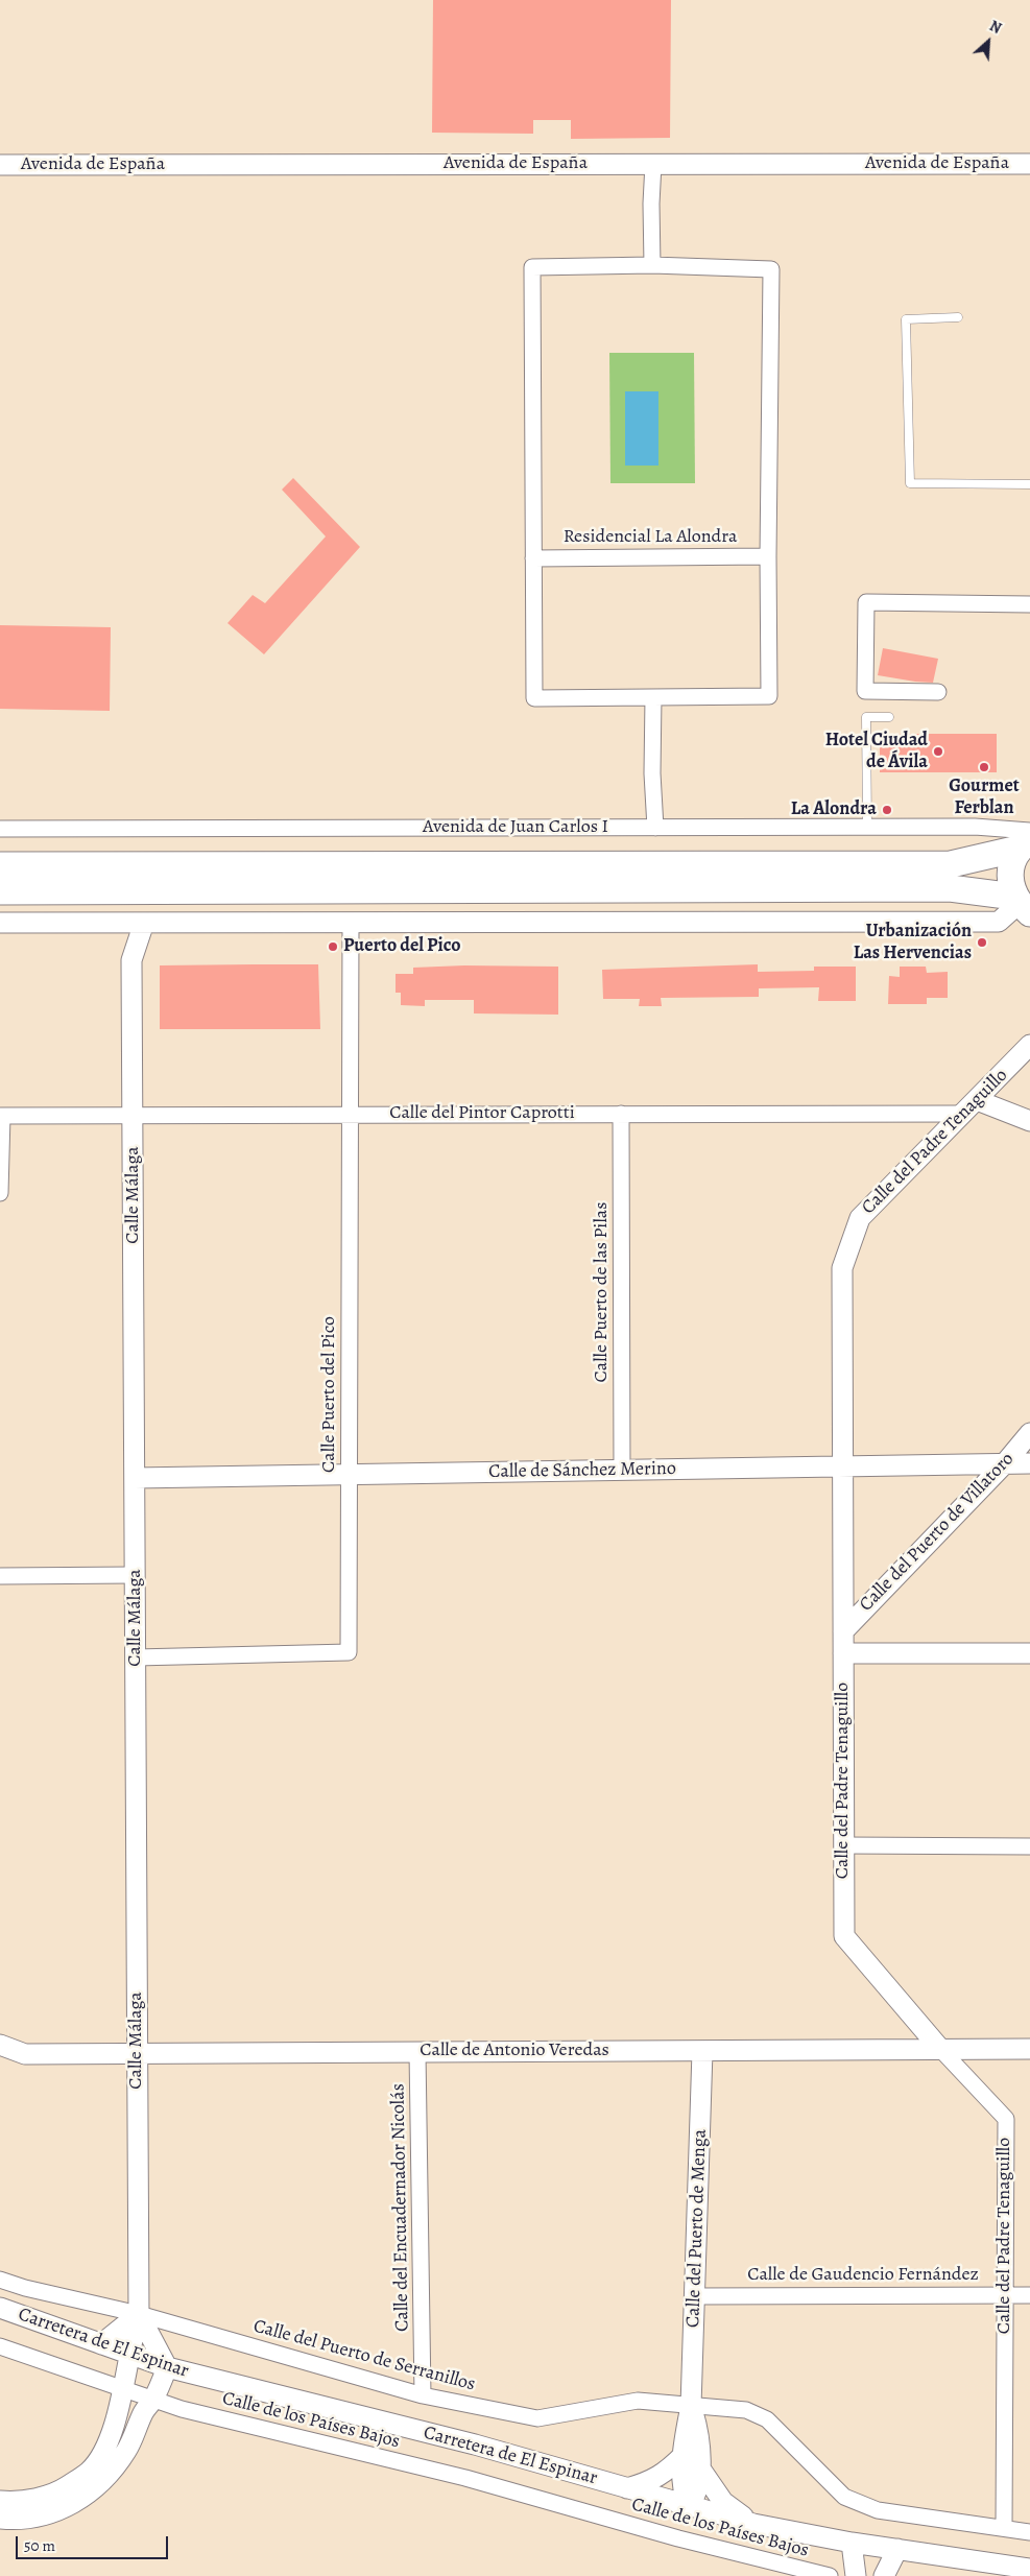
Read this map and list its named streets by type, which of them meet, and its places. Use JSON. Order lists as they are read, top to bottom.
{
  "streets": {
    "highway": ["Avenida de Juan Carlos I"],
    "street": [
      "Avenida de España",
      "Residencial La Alondra",
      "Calle del Pintor Caprotti",
      "Calle del Padre Tenaguillo",
      "Calle Málaga",
      "Calle Puerto de las Pilas",
      "Calle Puerto del Pico",
      "Calle de Sánchez Merino",
      "Calle del Puerto de Villatoro",
      "Calle de Antonio Veredas",
      "Calle del Encuadernador Nicolás",
      "Calle del Puerto de Menga",
      "Calle de Gaudencio Fernández",
      "Carretera de El Espinar",
      "Calle del Puerto de Serranillos",
      "Calle de los Países Bajos"
    ]
  },
  "crossings": [
    ["Calle del Pintor Caprotti", "Calle del Padre Tenaguillo"],
    ["Calle del Pintor Caprotti", "Calle Málaga"],
    ["Calle del Pintor Caprotti", "Calle Puerto de las Pilas"],
    ["Calle del Pintor Caprotti", "Calle Puerto del Pico"],
    ["Calle del Padre Tenaguillo", "Calle de Sánchez Merino"],
    ["Calle del Padre Tenaguillo", "Calle del Puerto de Villatoro"],
    ["Calle del Padre Tenaguillo", "Calle de Antonio Veredas"],
    ["Calle del Padre Tenaguillo", "Calle de Gaudencio Fernández"],
    ["Calle del Padre Tenaguillo", "Calle del Puerto de Serranillos"],
    ["Calle Málaga", "Calle Puerto del Pico"],
    ["Calle Málaga", "Calle de Sánchez Merino"],
    ["Calle Málaga", "Calle de Antonio Veredas"],
    ["Calle Málaga", "Carretera de El Espinar"],
    ["Calle Málaga", "Calle del Puerto de Serranillos"],
    ["Calle Málaga", "Calle de los Países Bajos"],
    ["Calle Puerto de las Pilas", "Calle de Sánchez Merino"],
    ["Calle Puerto del Pico", "Calle de Sánchez Merino"],
    ["Calle de Sánchez Merino", "Calle del Puerto de Villatoro"],
    ["Calle de Antonio Veredas", "Calle del Encuadernador Nicolás"],
    ["Calle de Antonio Veredas", "Calle del Puerto de Menga"],
    ["Calle del Encuadernador Nicolás", "Calle del Puerto de Serranillos"],
    ["Calle del Puerto de Menga", "Calle de Gaudencio Fernández"],
    ["Calle del Puerto de Menga", "Carretera de El Espinar"],
    ["Calle del Puerto de Menga", "Calle del Puerto de Serranillos"]
  ],
  "places": [
    "Hotel Ciudad de Ávila",
    "Gourmet Ferblan",
    "La Alondra",
    "Urbanización Las Hervencias",
    "Puerto del Pico"
  ],
  "scale_bar": "50 m",
  "north": "top right"
}
